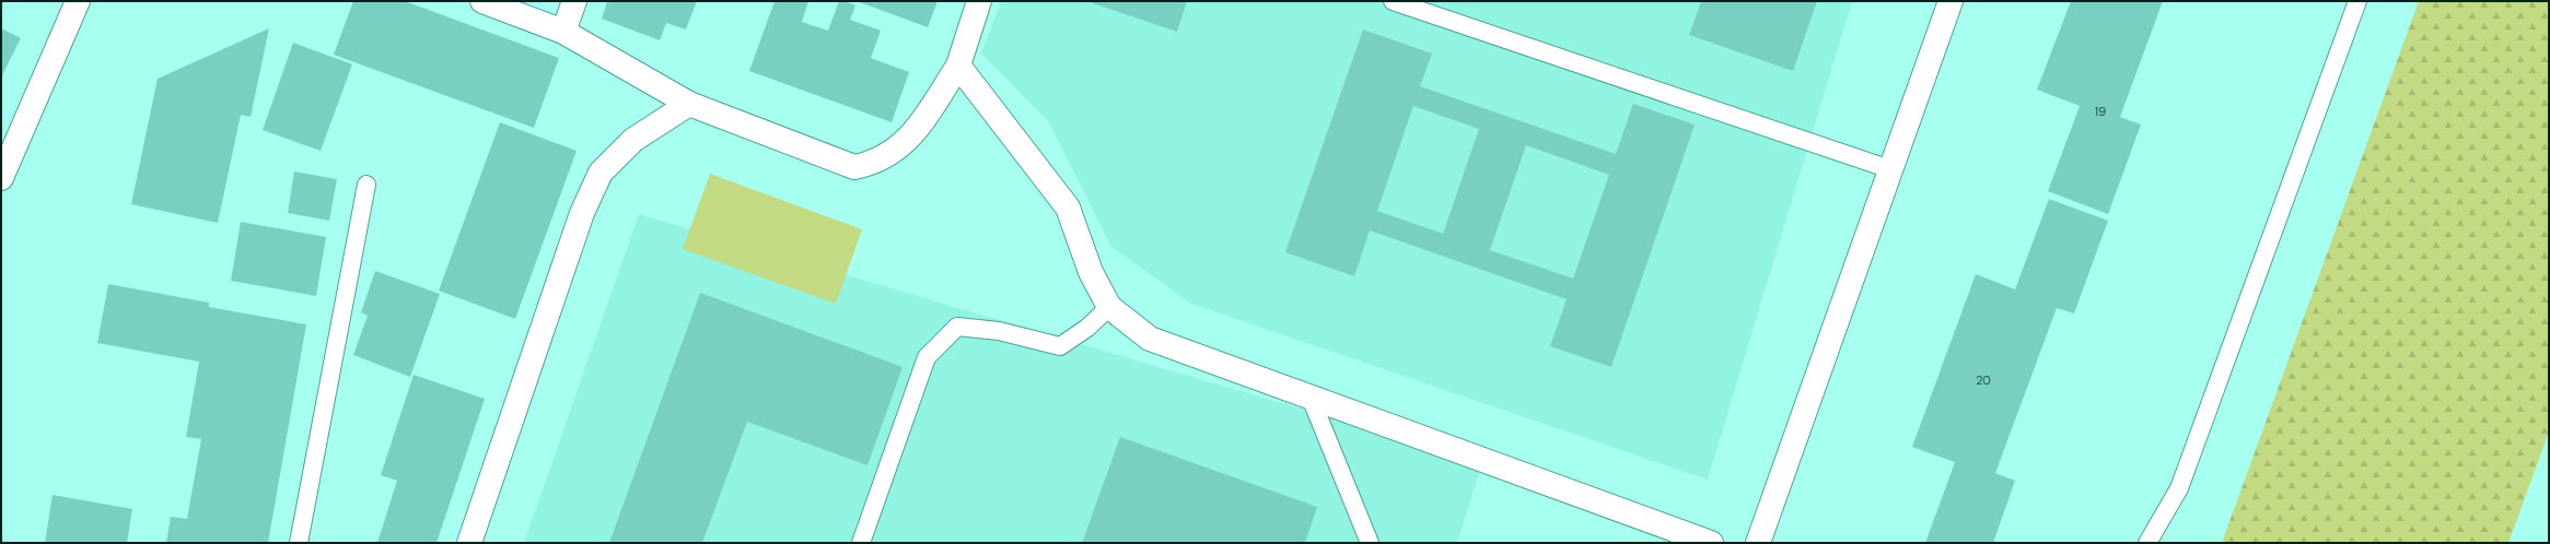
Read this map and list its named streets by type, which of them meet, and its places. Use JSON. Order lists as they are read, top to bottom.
{
  "house_numbers": ["19", "20"]
}
